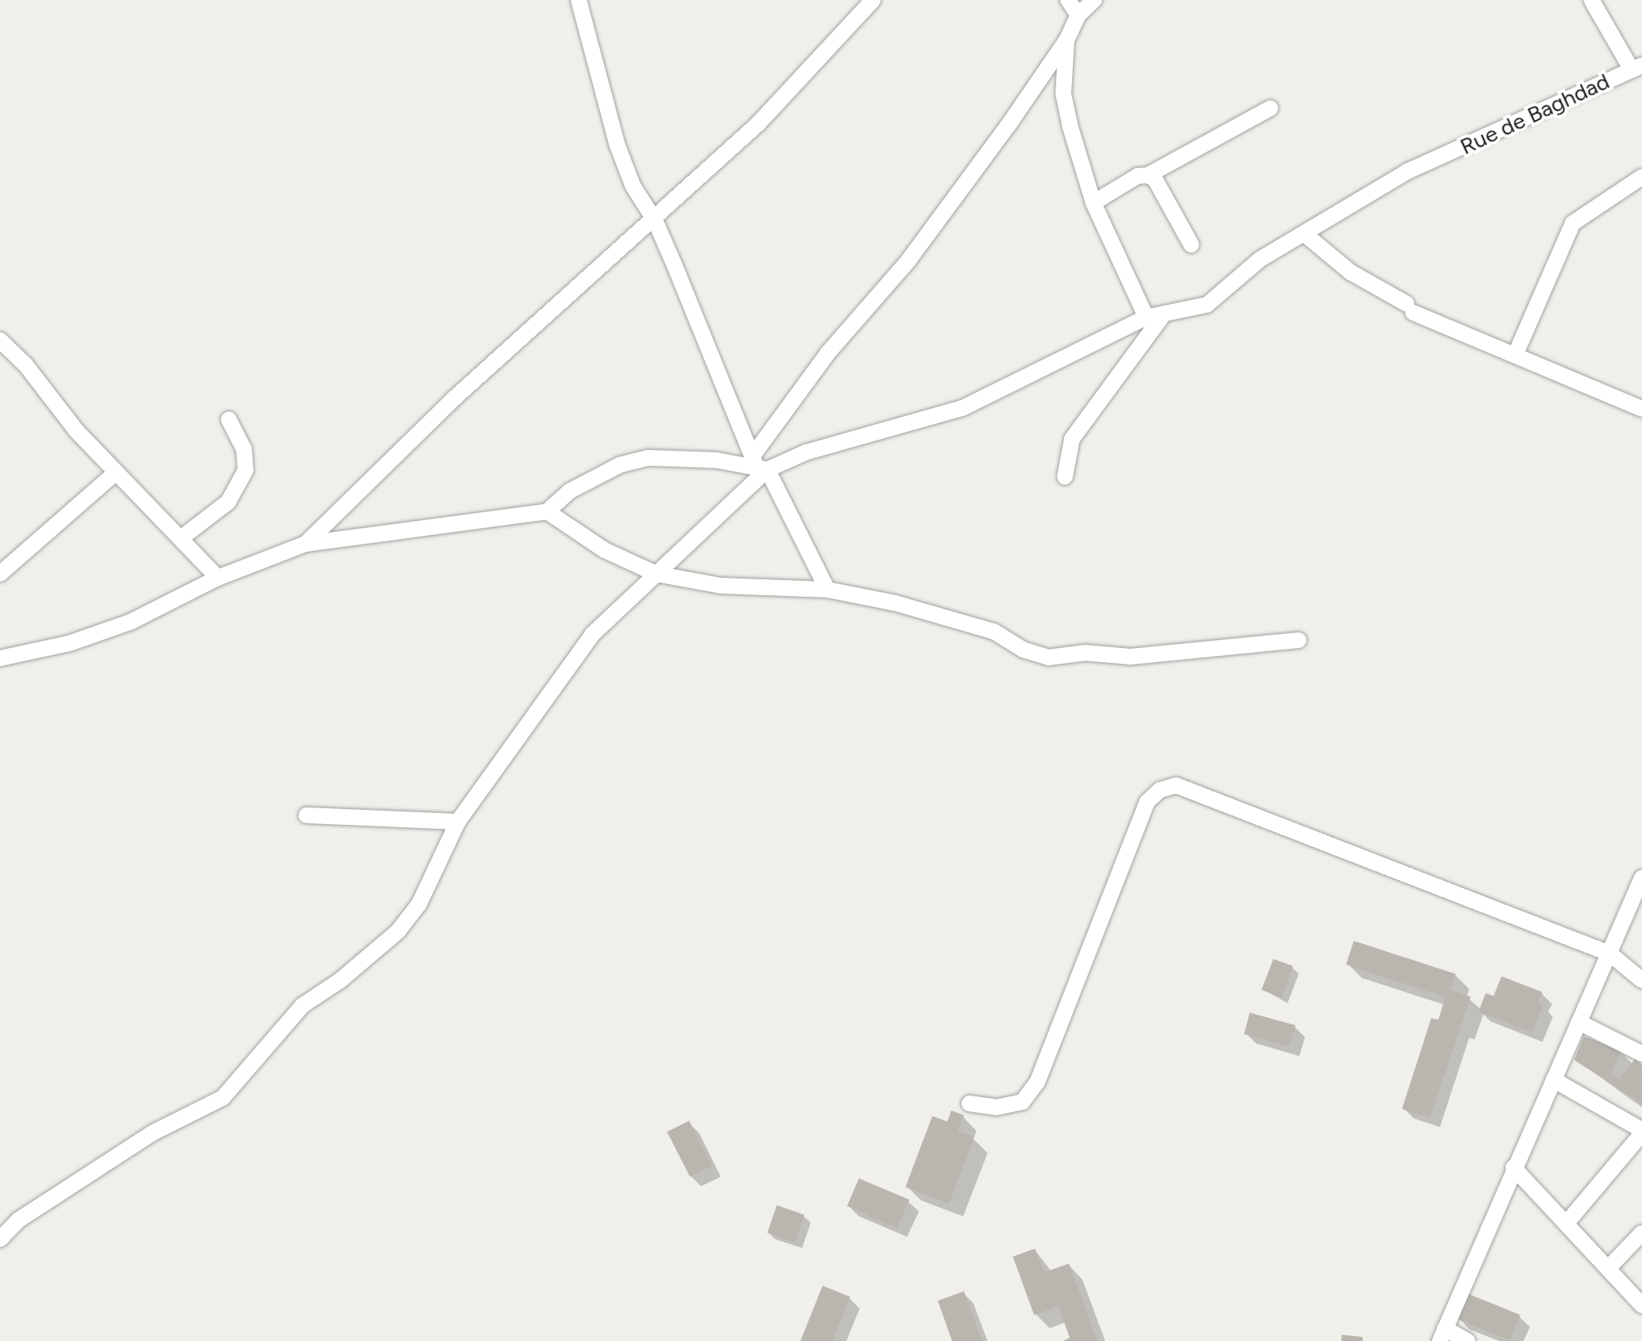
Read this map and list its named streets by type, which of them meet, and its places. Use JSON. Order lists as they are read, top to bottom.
{
  "streets": {
    "street": ["Rue de Baghdad"]
  }
}
